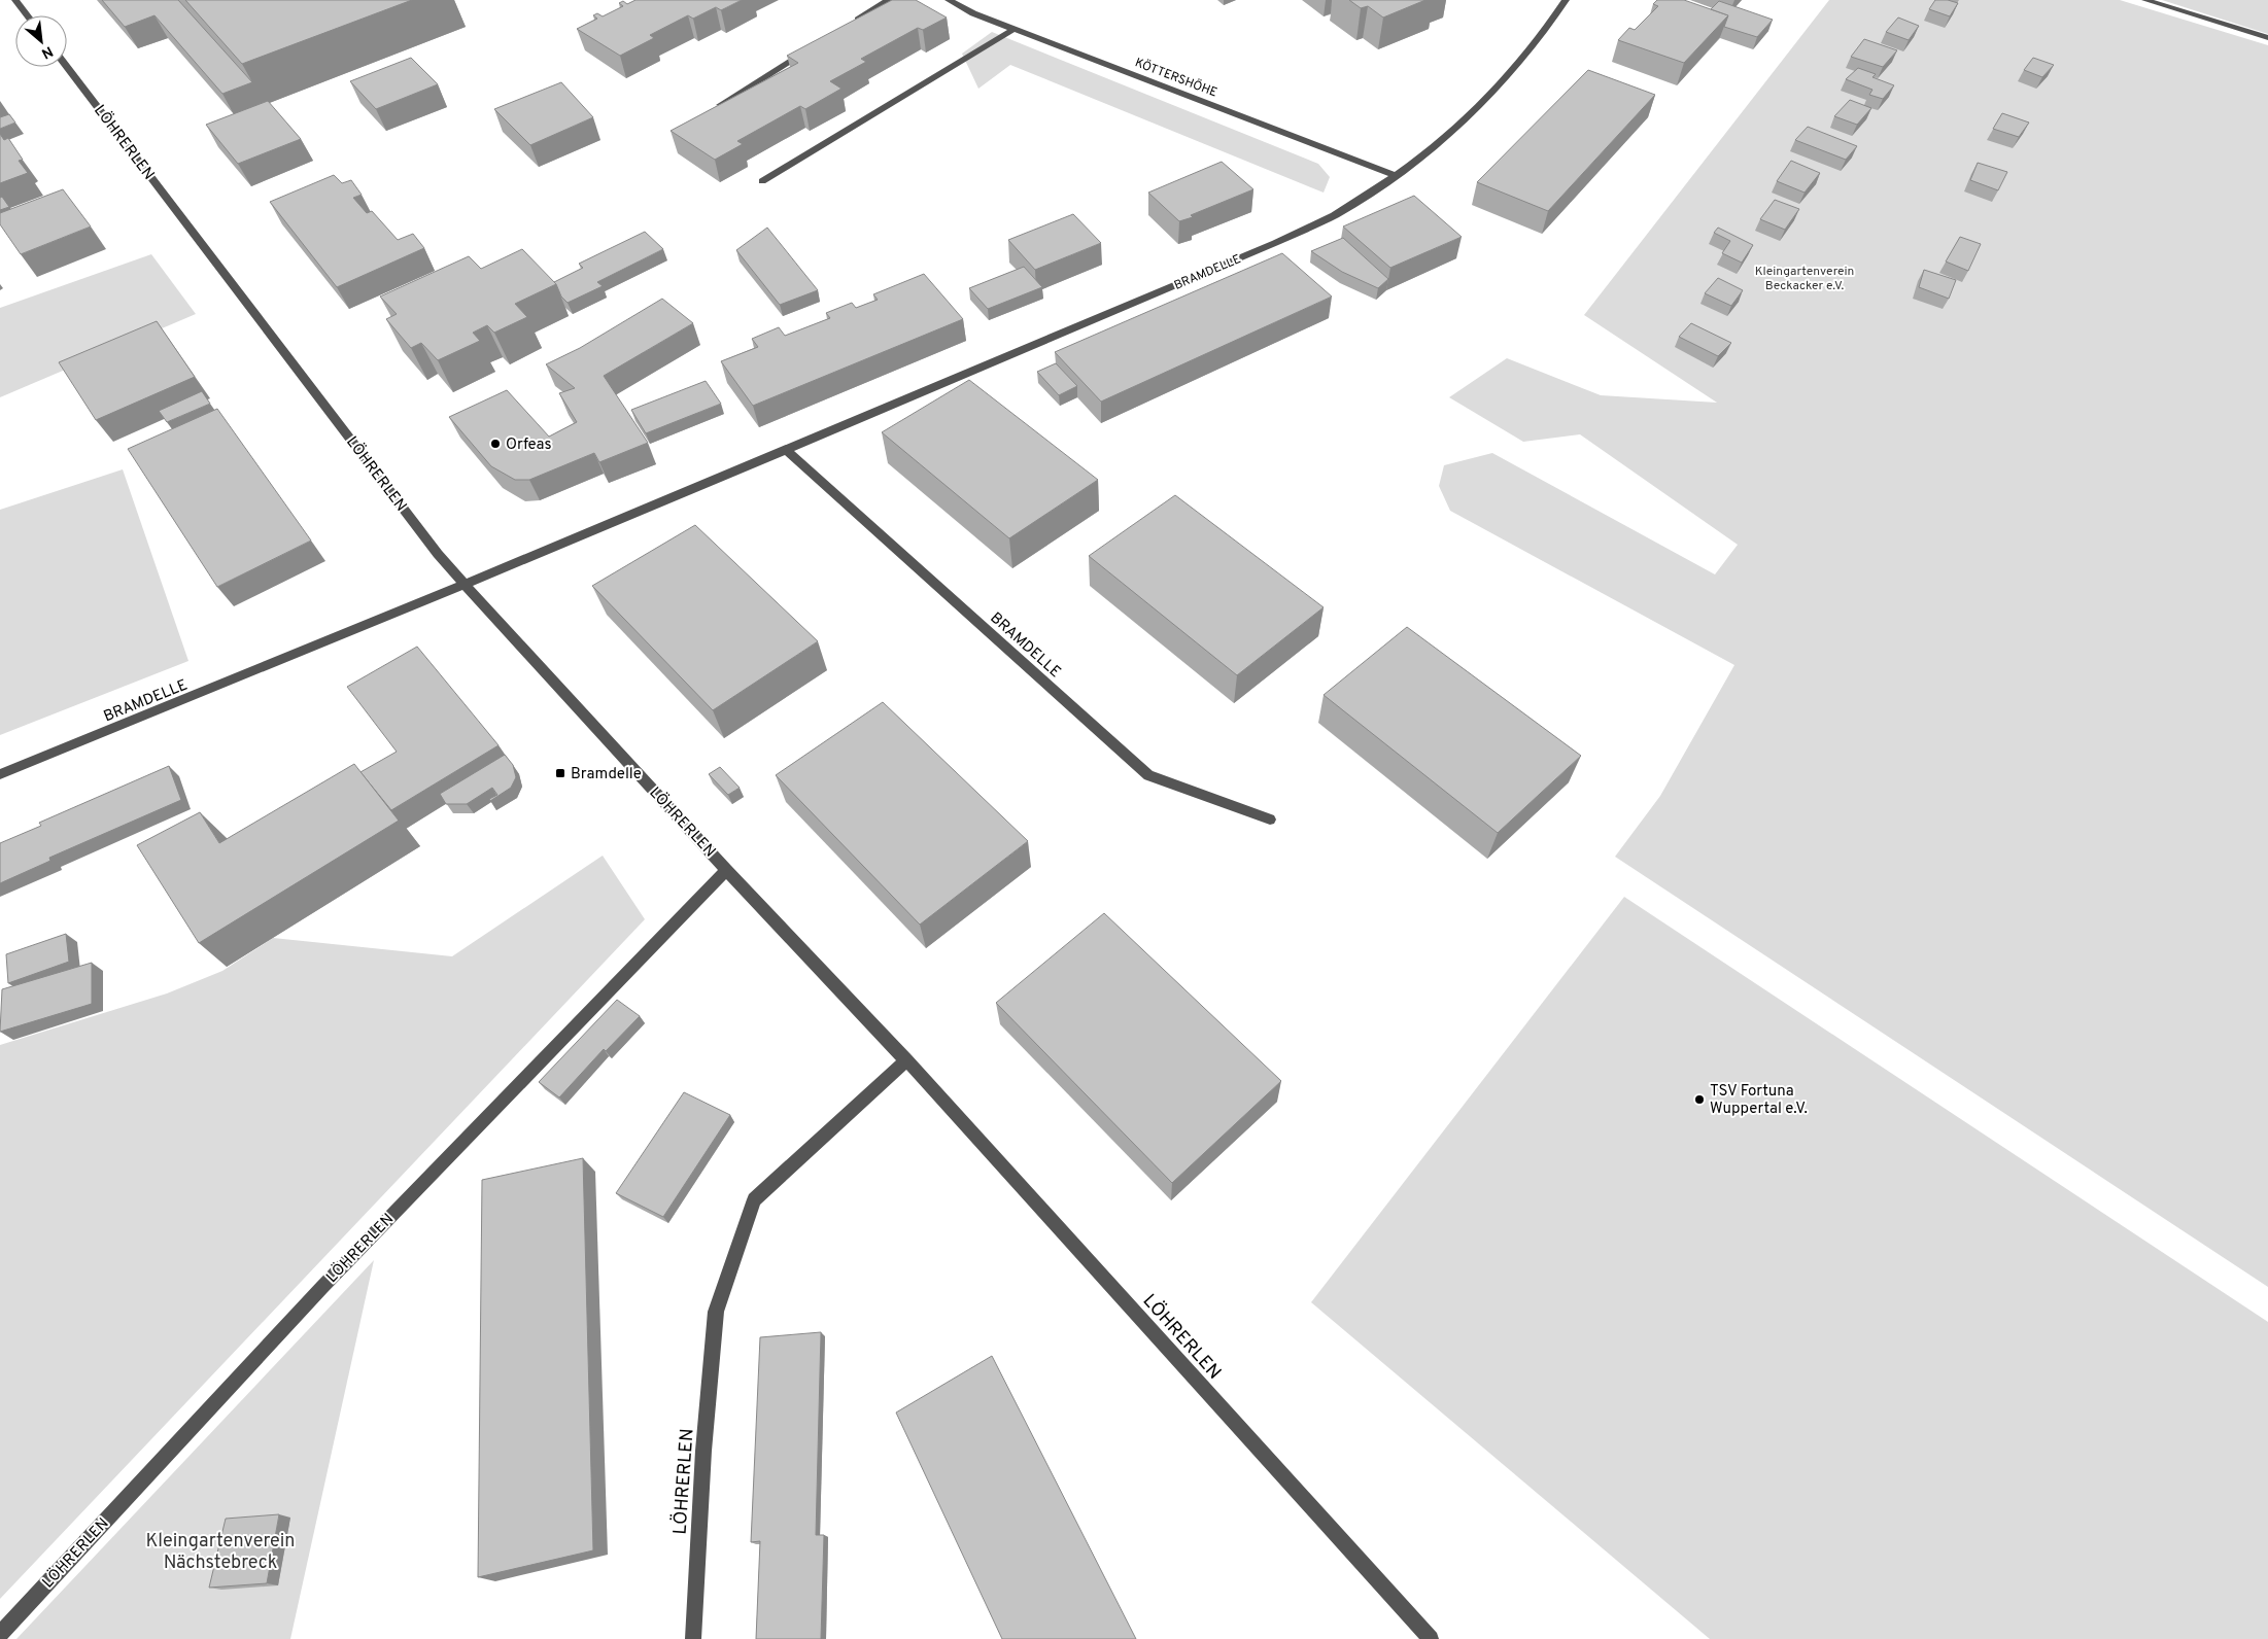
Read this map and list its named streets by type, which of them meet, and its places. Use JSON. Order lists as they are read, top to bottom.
{
  "streets": {
    "street": ["KÖTTERSHÖHE", "LÖHRERLEN", "BRAMDELLE"]
  },
  "crossings": [
    ["KÖTTERSHÖHE", "BRAMDELLE"],
    ["LÖHRERLEN", "BRAMDELLE"]
  ],
  "parks": ["Kleingartenverein Beckacker e.V.", "Kleingartenverein Nächstebreck"],
  "places": {
    "other": ["Orfeas", "TSV Fortuna Wuppertal e.V."],
    "transit": ["Bramdelle"]
  },
  "north": "bottom right"
}
